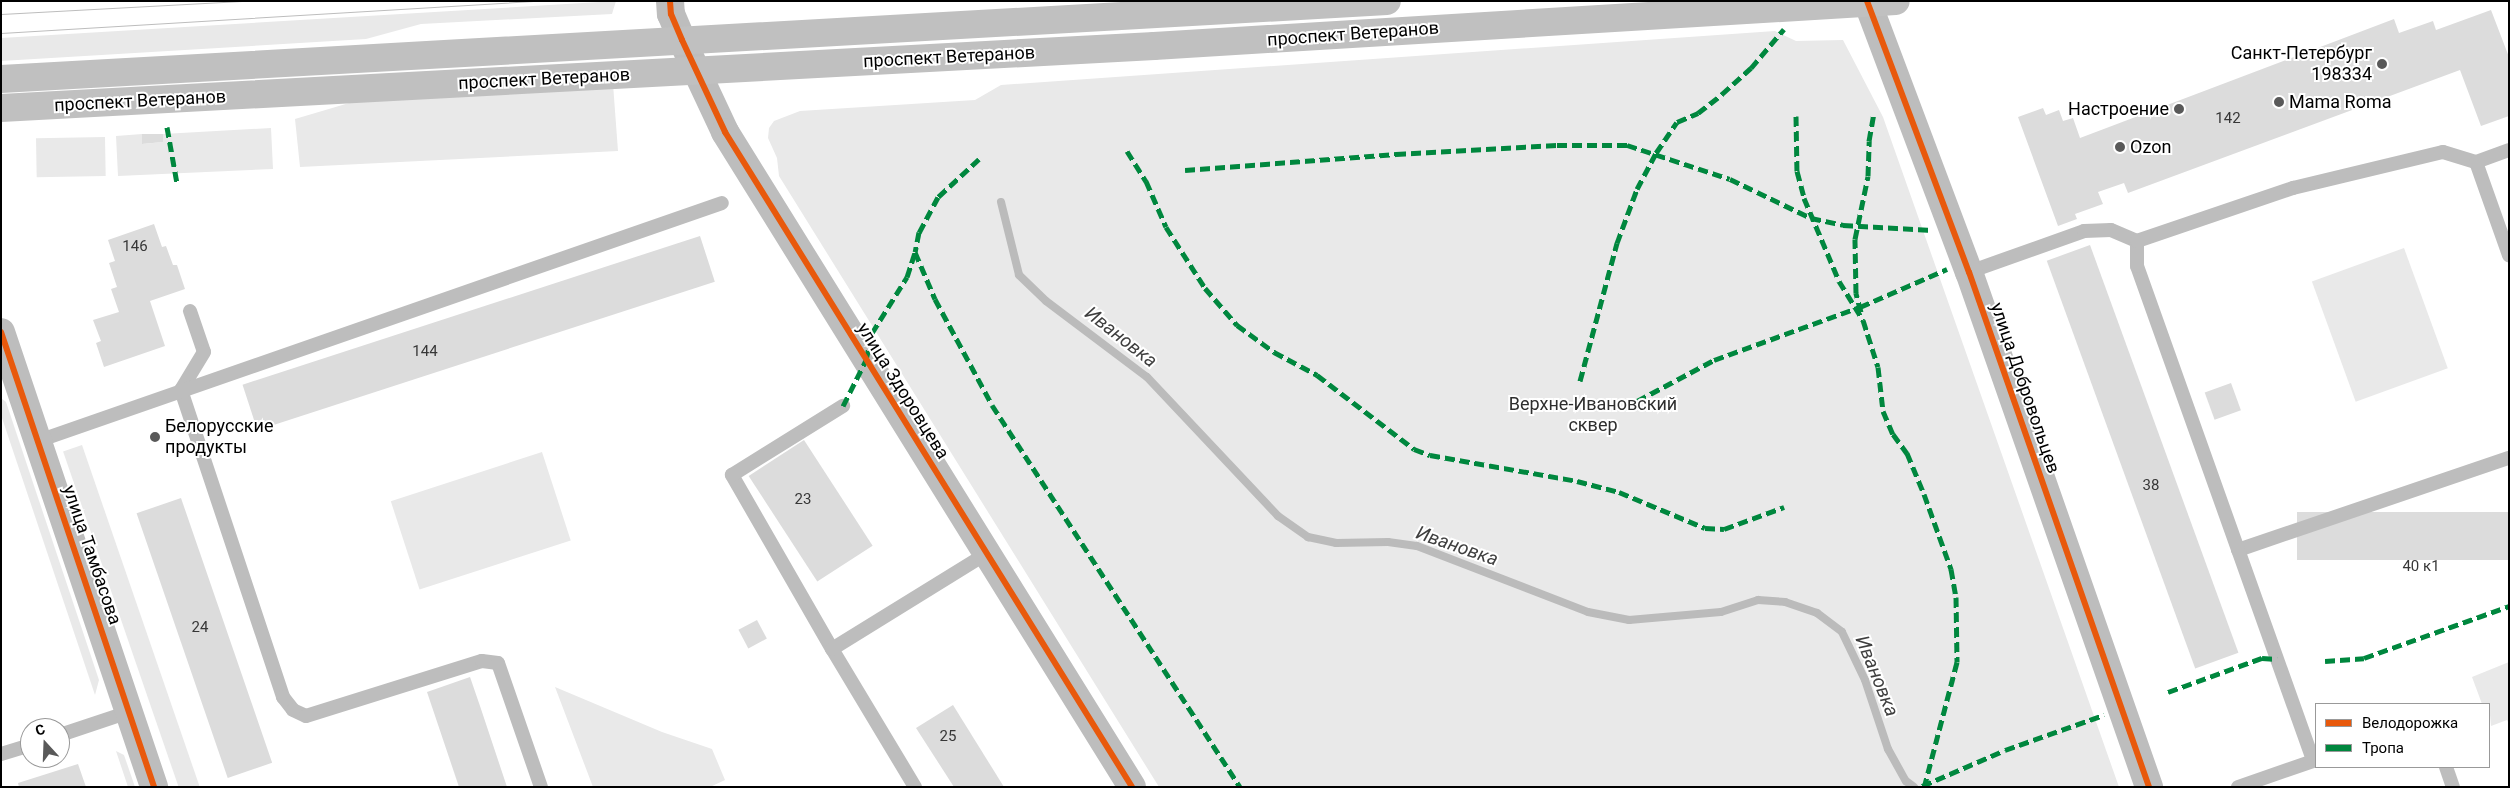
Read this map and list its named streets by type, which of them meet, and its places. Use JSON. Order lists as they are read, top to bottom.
{
  "streets": {
    "main road": ["проспект Ветеранов"],
    "street": ["улица Добровольцев", "улица Здоровцева", "улица Тамбасова"]
  },
  "crossings": [
    ["проспект Ветеранов", "улица Добровольцев"],
    ["проспект Ветеранов", "улица Здоровцева"]
  ],
  "water": ["Ивановка"],
  "parks": ["Верхне-Ивановский сквер"],
  "places": [
    "Санкт-Петербург 198334",
    "Mama Roma",
    "Настроение",
    "Ozon",
    "Белорусские продукты"
  ],
  "house_numbers": [
    "142",
    "146",
    "144",
    "38",
    "23",
    "40 к1",
    "24",
    "25"
  ],
  "legend": ["Велодорожка", "Тропа"],
  "north": "top"
}
